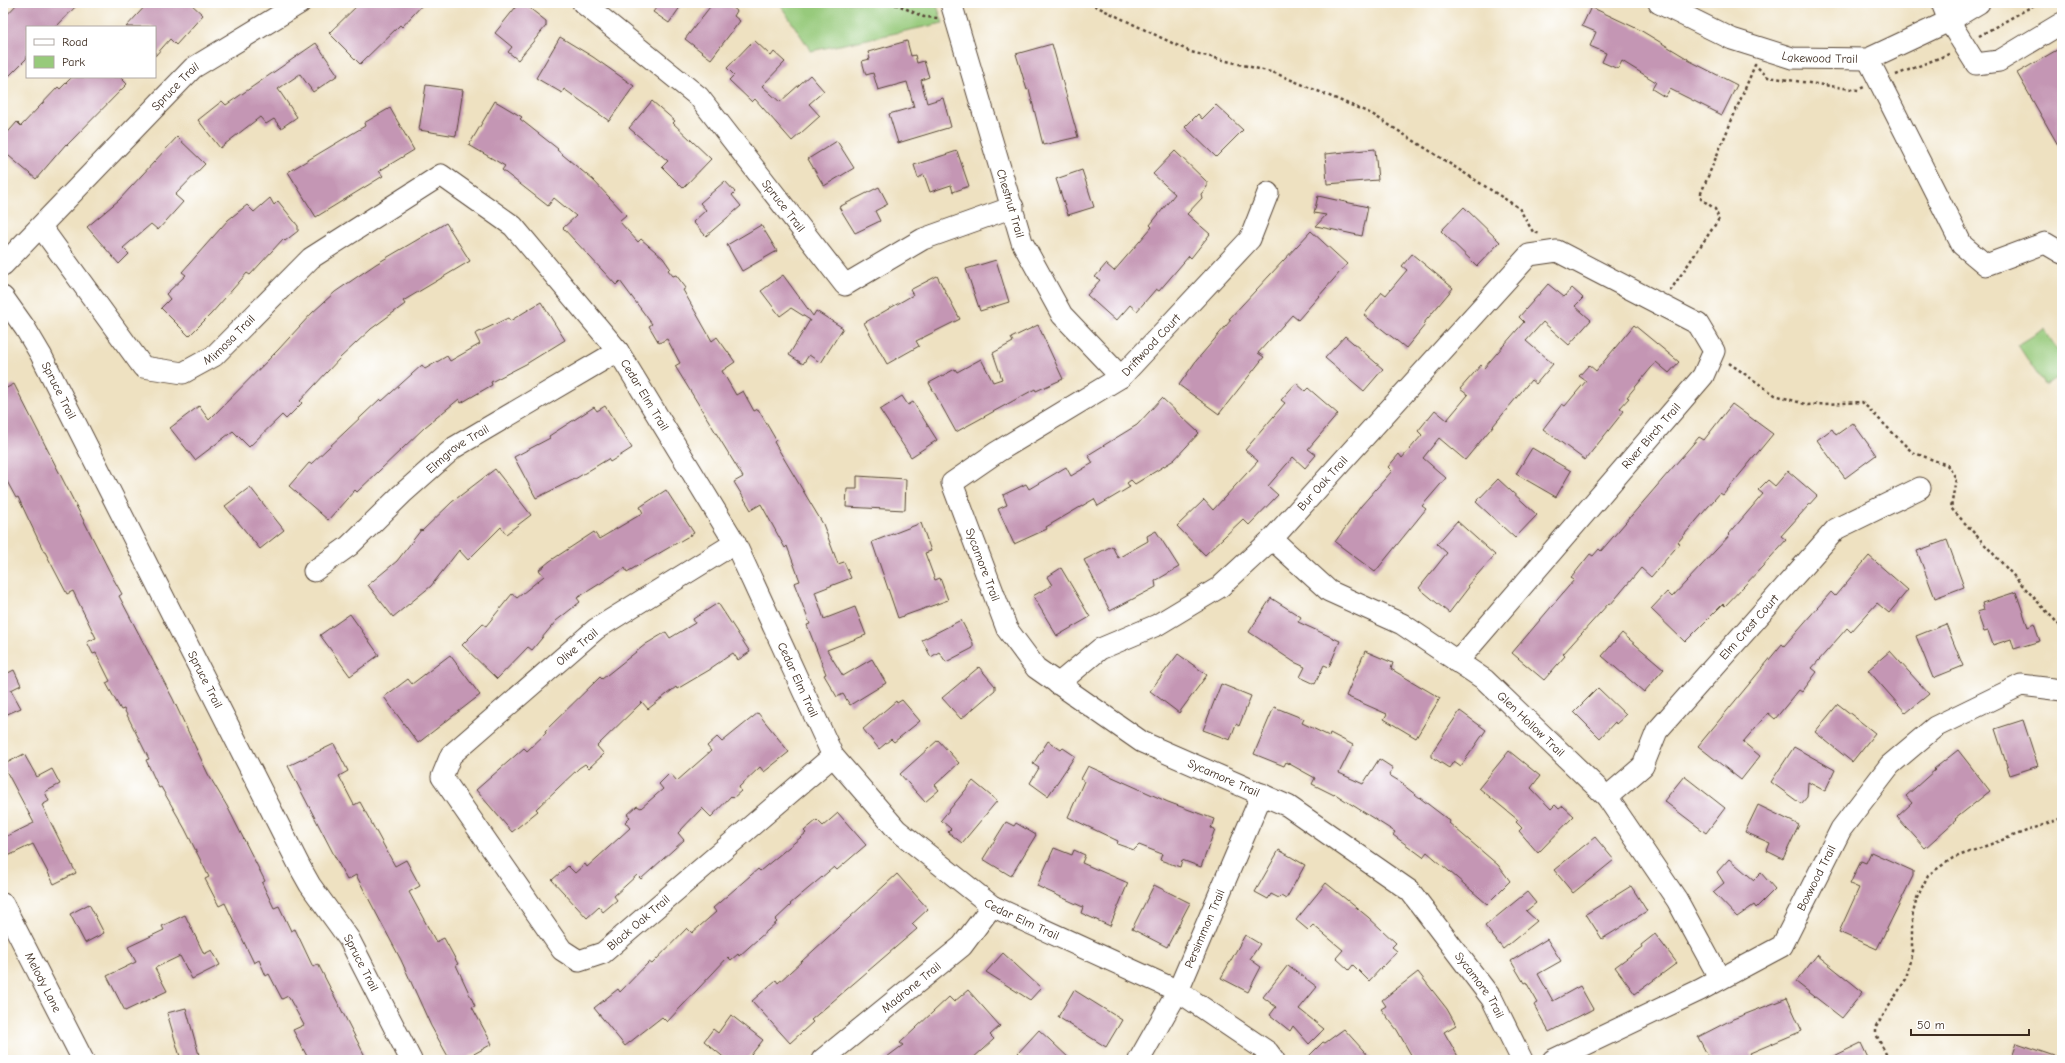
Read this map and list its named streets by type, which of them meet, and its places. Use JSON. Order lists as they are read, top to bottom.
{
  "streets": {
    "street": [
      "Lakewood Trail",
      "Spruce Trail",
      "Chestnut Trail",
      "Mimosa Trail",
      "Driftwood Court",
      "Cedar Elm Trail",
      "River Birch Trail",
      "Elmgrove Trail",
      "Bur Oak Trail",
      "Sycamore Trail",
      "Elm Crest Court",
      "Olive Trail",
      "Glen Hollow Trail",
      "Boxwood Trail",
      "Black Oak Trail",
      "Persimmon Trail",
      "Melody Lane",
      "Madrone Trail"
    ]
  },
  "crossings": [
    ["Spruce Trail", "Chestnut Trail"],
    ["Spruce Trail", "Mimosa Trail"],
    ["Chestnut Trail", "Driftwood Court"],
    ["Mimosa Trail", "Cedar Elm Trail"],
    ["Driftwood Court", "Sycamore Trail"],
    ["Cedar Elm Trail", "Elmgrove Trail"],
    ["Cedar Elm Trail", "Olive Trail"],
    ["Cedar Elm Trail", "Black Oak Trail"],
    ["Cedar Elm Trail", "Persimmon Trail"],
    ["Cedar Elm Trail", "Madrone Trail"],
    ["River Birch Trail", "Bur Oak Trail"],
    ["River Birch Trail", "Glen Hollow Trail"],
    ["Bur Oak Trail", "Sycamore Trail"],
    ["Bur Oak Trail", "Glen Hollow Trail"],
    ["Sycamore Trail", "Persimmon Trail"],
    ["Elm Crest Court", "Glen Hollow Trail"],
    ["Olive Trail", "Black Oak Trail"],
    ["Glen Hollow Trail", "Boxwood Trail"]
  ],
  "legend": ["Road", "Park"],
  "scale_bar": "50 m"
}
